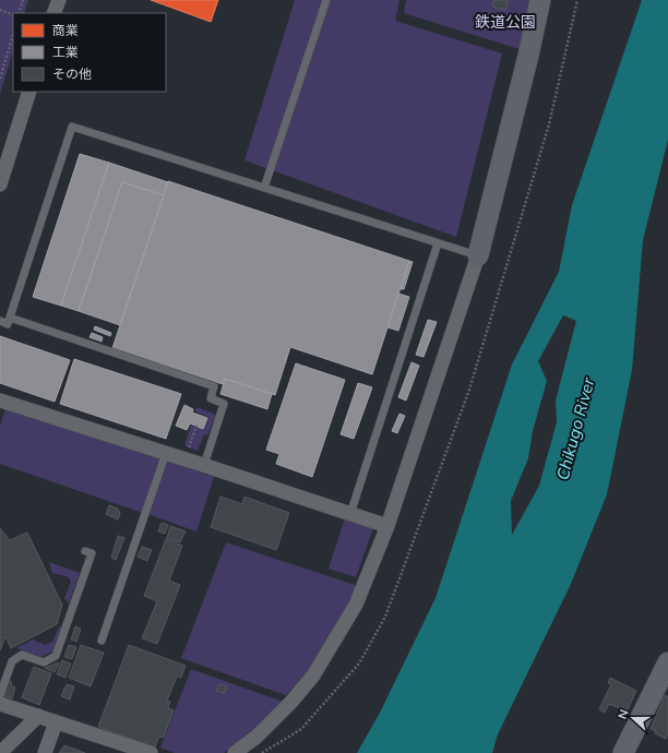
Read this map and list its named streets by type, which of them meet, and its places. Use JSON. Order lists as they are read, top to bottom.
{
  "water": ["Chikugo River"],
  "parks": ["鉄道公園"],
  "legend": ["商業", "工業", "その他"],
  "north": "left"
}
